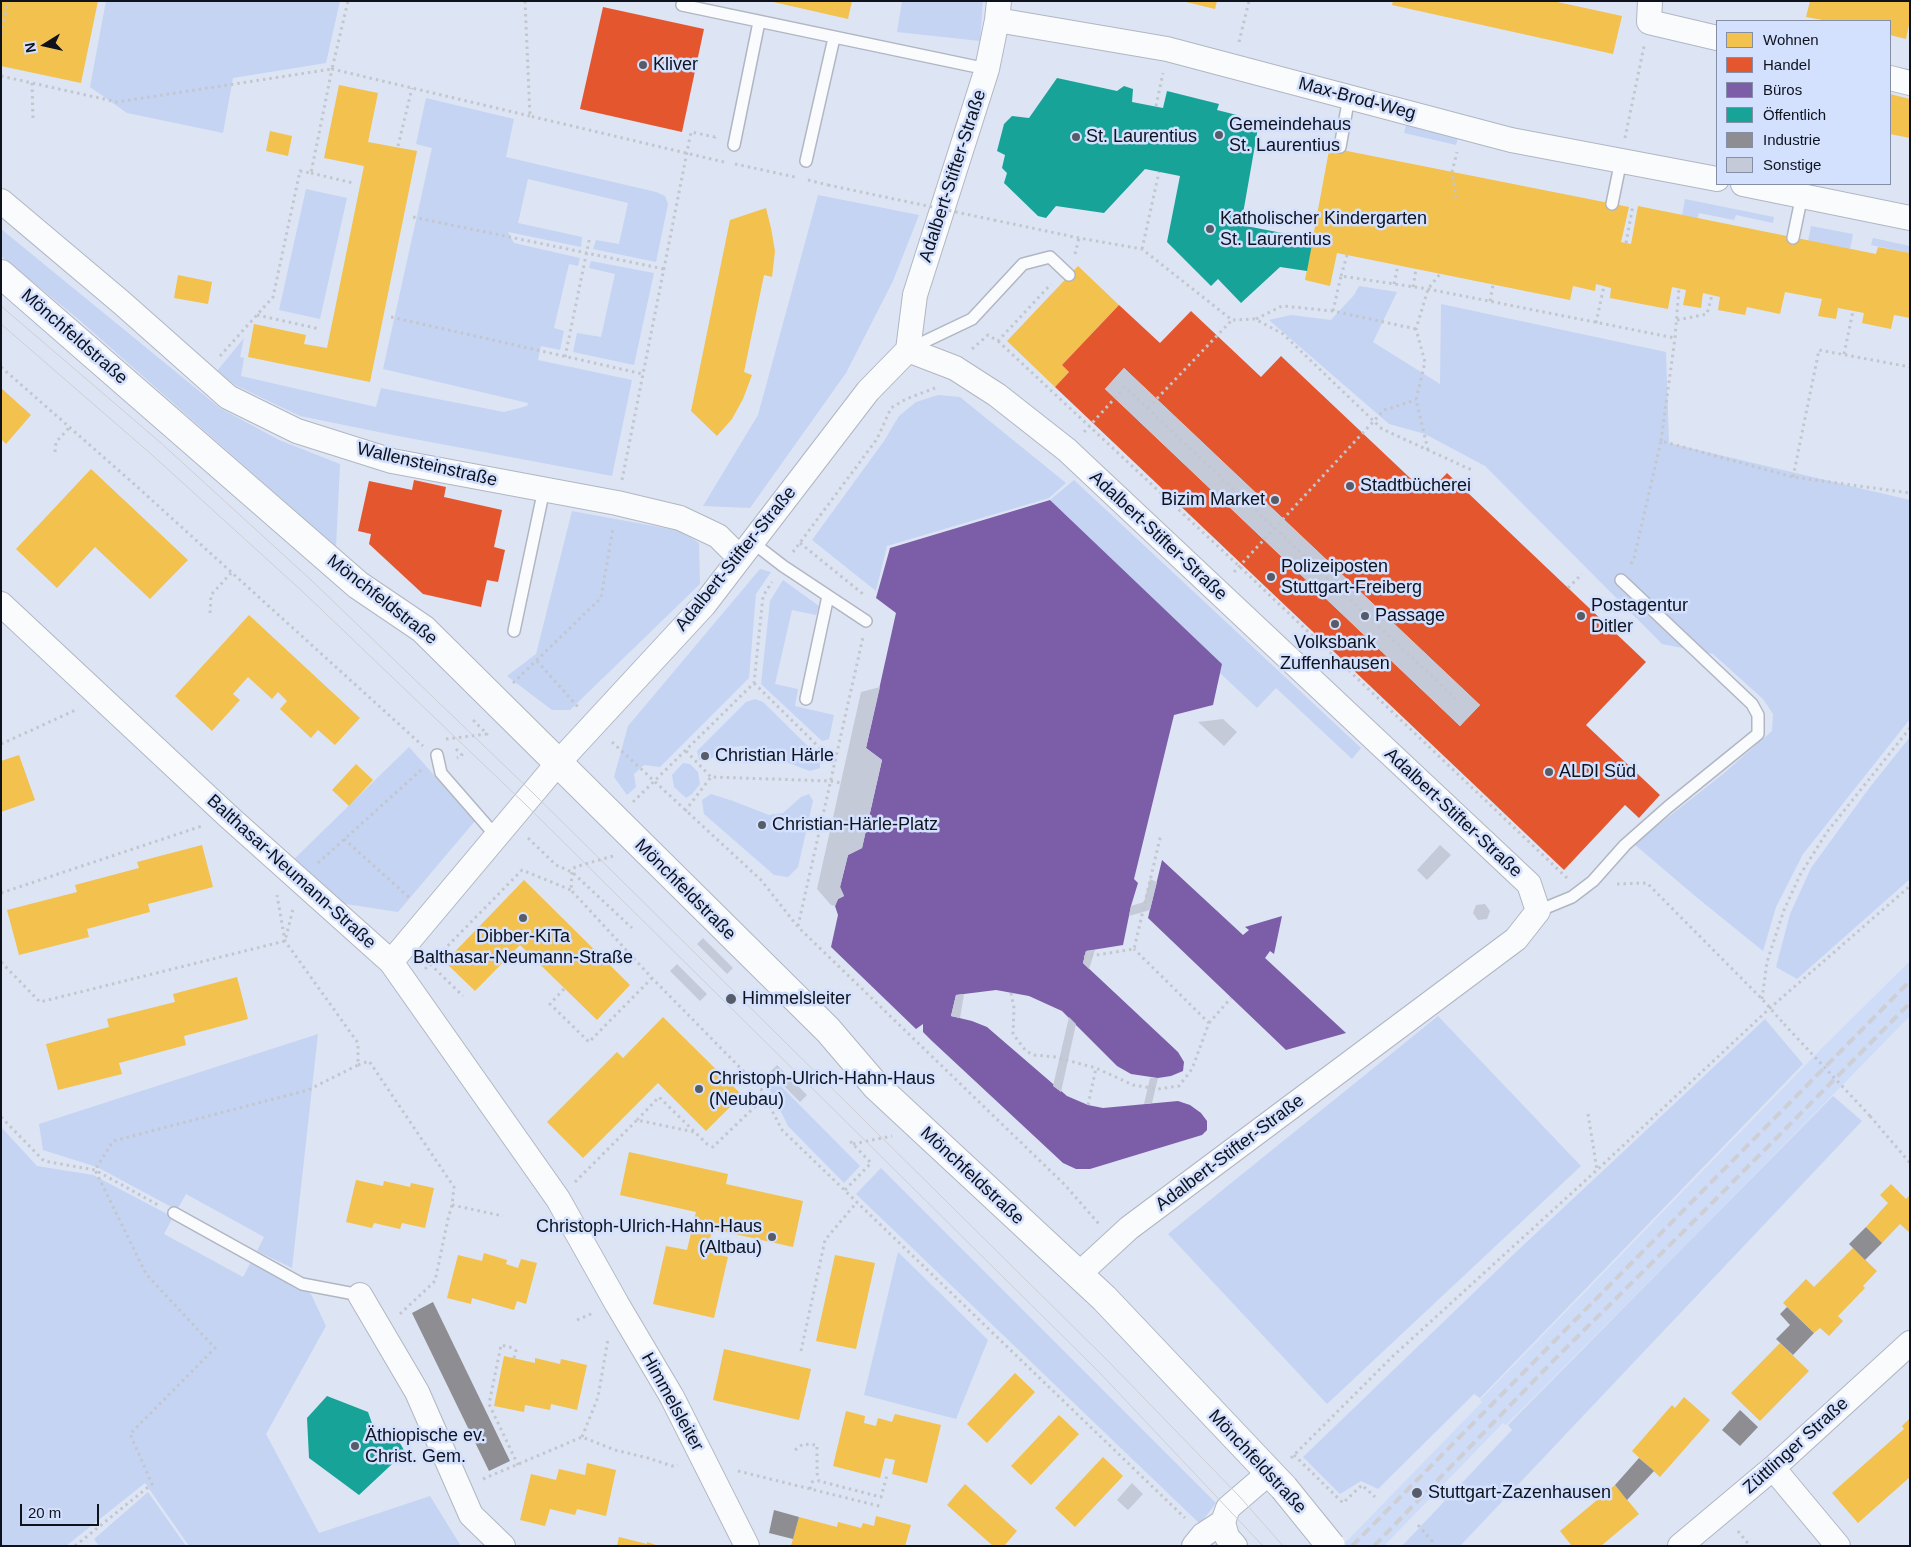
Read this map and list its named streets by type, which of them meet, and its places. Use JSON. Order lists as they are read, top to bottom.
{
  "streets": {
    "main road": ["Mönchfeldstraße"],
    "street": [
      "Max-Brod-Weg",
      "Adalbert-Stifter-Straße",
      "Wallensteinstraße",
      "Balthasar-Neumann-Straße",
      "Himmelsleiter",
      "Züttlinger Straße"
    ]
  },
  "crossings": [
    ["Max-Brod-Weg", "Adalbert-Stifter-Straße"],
    ["Adalbert-Stifter-Straße", "Mönchfeldstraße"],
    ["Adalbert-Stifter-Straße", "Wallensteinstraße"],
    ["Adalbert-Stifter-Straße", "Balthasar-Neumann-Straße"],
    ["Mönchfeldstraße", "Balthasar-Neumann-Straße"],
    ["Balthasar-Neumann-Straße", "Himmelsleiter"]
  ],
  "places": [
    "Kliver",
    "Gemeindehaus St. Laurentius",
    "St. Laurentius",
    "Katholischer Kindergarten St. Laurentius",
    "Stadtbücherei",
    "Bizim Market",
    "Polizeiposten Stuttgart-Freiberg",
    "Passage",
    "Postagentur Ditler",
    "Volksbank Zuffenhausen",
    "Christian Härle",
    "ALDI Süd",
    "Christian-Härle-Platz",
    "Dibber-KiTa Balthasar-Neumann-Straße",
    "Himmelsleiter",
    "Christoph-Ulrich-Hahn-Haus (Neubau)",
    "Christoph-Ulrich-Hahn-Haus (Altbau)",
    "Äthiopische ev. Christ. Gem.",
    "Stuttgart-Zazenhausen"
  ],
  "legend": [
    "Wohnen",
    "Handel",
    "Büros",
    "Öffentlich",
    "Industrie",
    "Sonstige"
  ],
  "scale_bar": "20 m",
  "north": "left"
}
